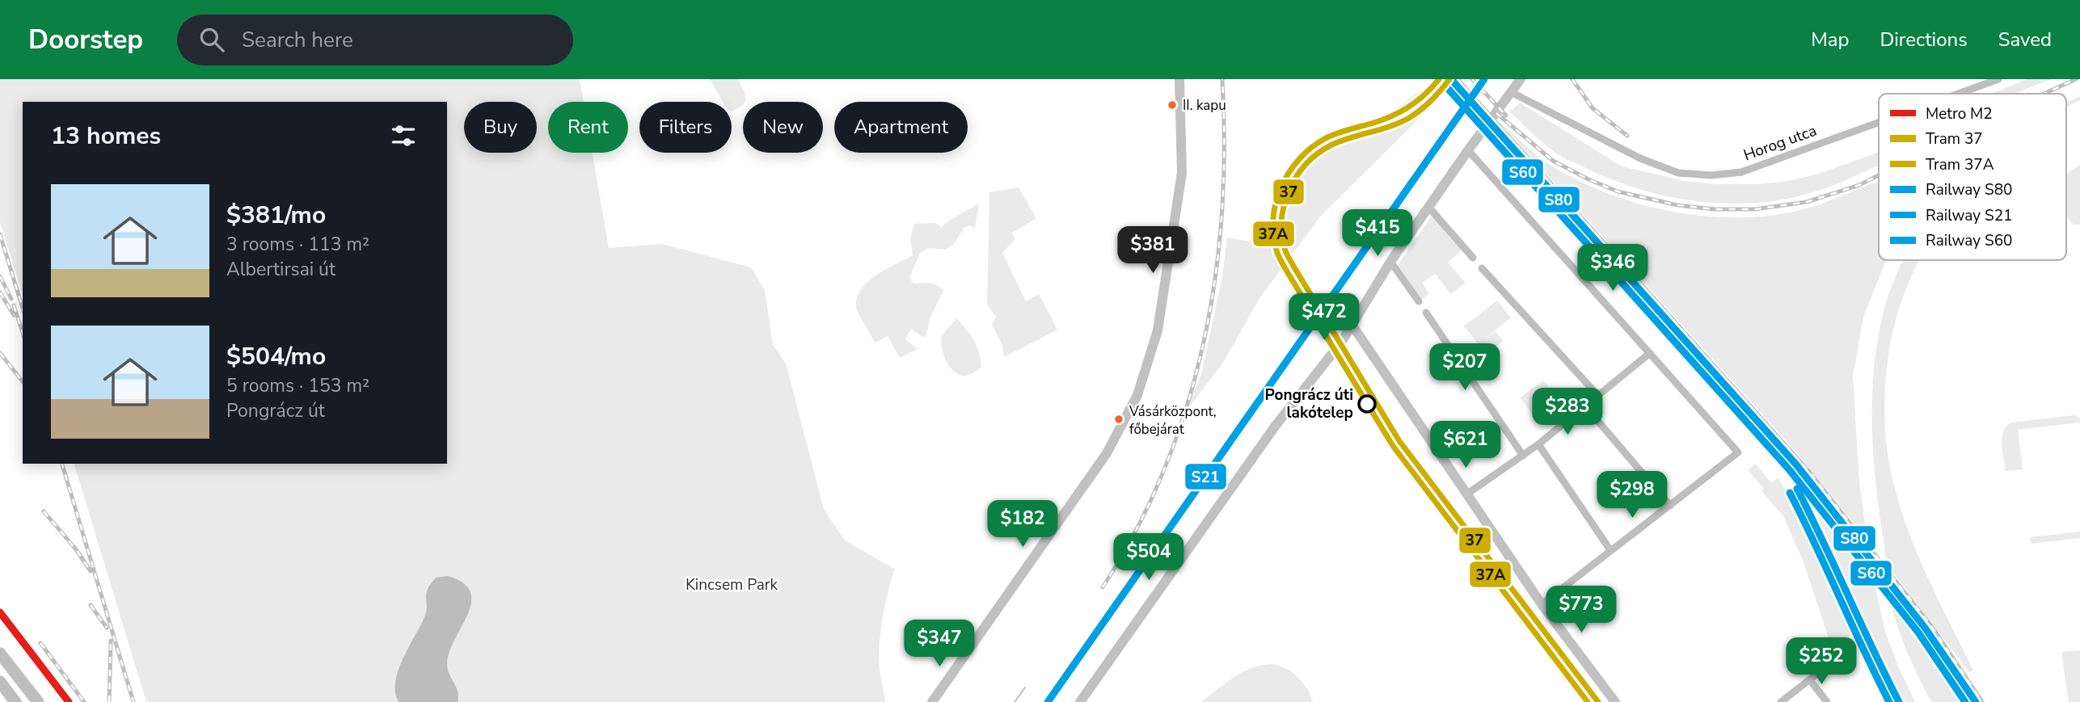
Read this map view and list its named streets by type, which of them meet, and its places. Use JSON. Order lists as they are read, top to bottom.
{
  "streets": {
    "street": ["Horog utca"]
  },
  "parks": ["Kincsem Park"],
  "places": ["II. kapu", "Pongrácz úti lakótelep", "Vásárközpont, főbejárat"],
  "lines": [
    "tram line 37",
    "tram line 37A",
    "rail line S80",
    "rail line S21",
    "rail line S60",
    "metro line M2"
  ],
  "legend": [
    "Metro M2",
    "Tram 37",
    "Tram 37A",
    "Railway S80",
    "Railway S21",
    "Railway S60"
  ],
  "page": {
    "header": "Doorstep",
    "search": "Search here",
    "nav": ["Map", "Directions", "Saved"],
    "chip": [
      "Buy",
      "Rent",
      "Filters",
      "New",
      "Apartment"
    ],
    "heading": "13 homes",
    "list": [
      {
        "name": "$381/mo",
        "note": "3 rooms · 113 m² · Albertirsai út"
      },
      {
        "name": "$504/mo",
        "note": "5 rooms · 153 m² · Pongrácz út"
      }
    ],
    "price": [
      "$415",
      "$381",
      "$346",
      "$472",
      "$207",
      "$283",
      "$621",
      "$298",
      "$182",
      "$504",
      "$773",
      "$347",
      "$252"
    ]
  }
}
